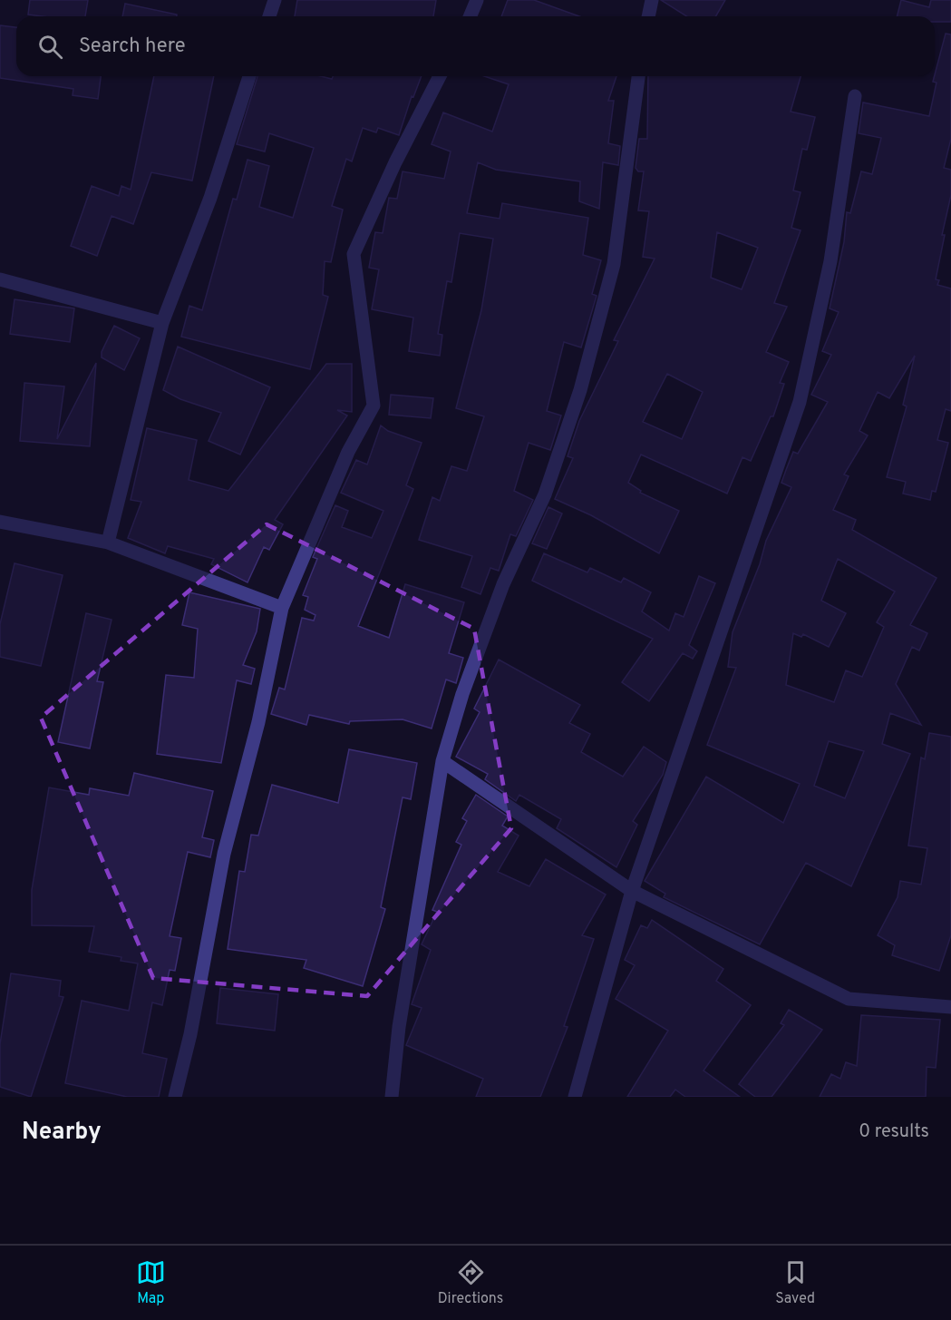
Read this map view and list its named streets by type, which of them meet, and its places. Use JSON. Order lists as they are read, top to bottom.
{
  "page": {
    "search": "Search here",
    "heading": ["Nearby", "0 results"],
    "nav": ["Map", "Directions", "Saved"]
  }
}
